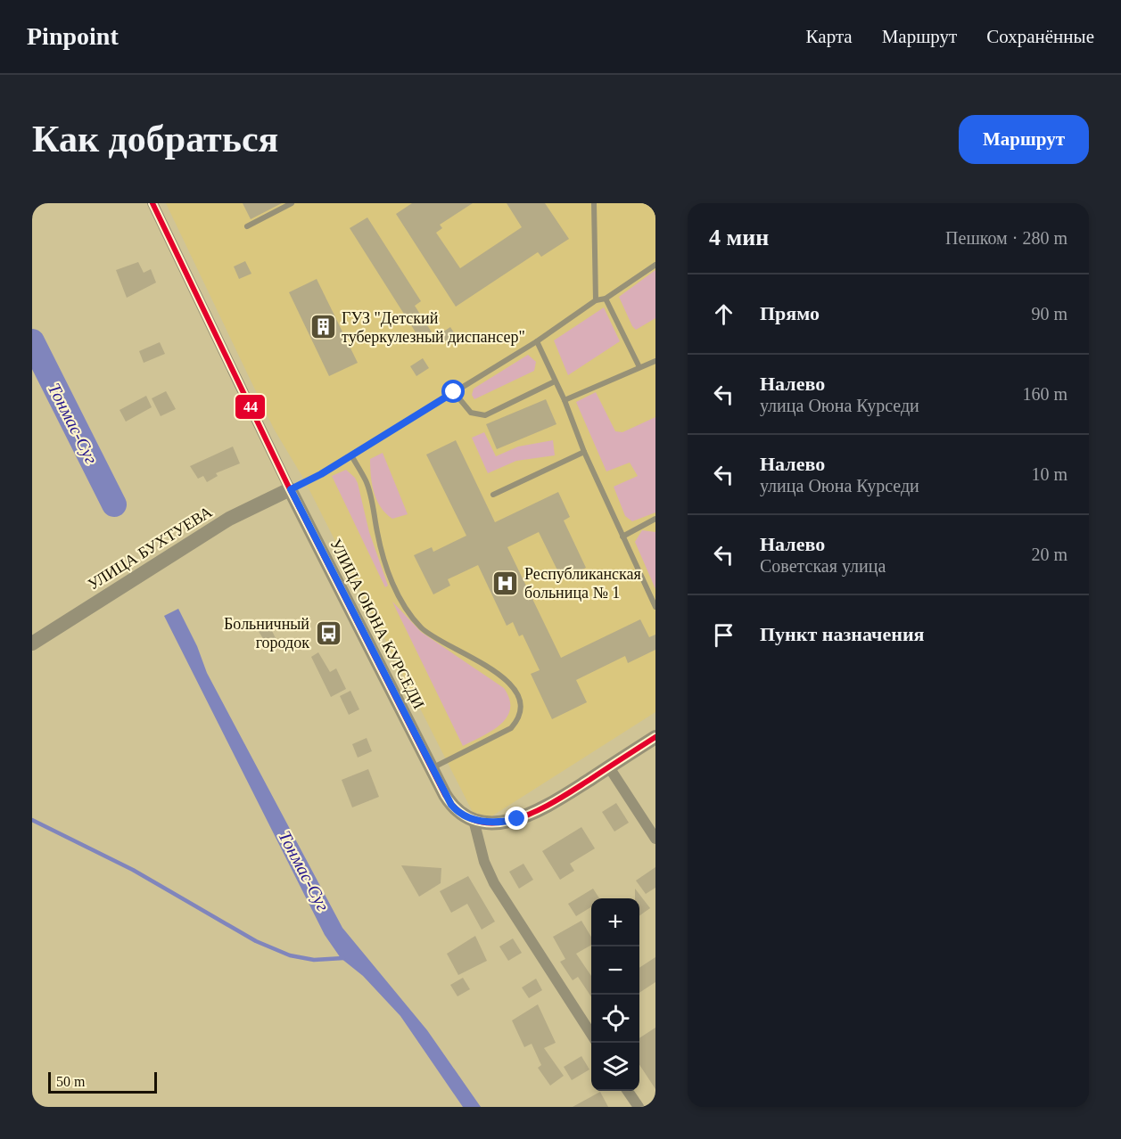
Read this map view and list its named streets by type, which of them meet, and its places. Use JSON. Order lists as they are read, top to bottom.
{
  "streets": {
    "street": ["УЛИЦА БУХТУЕВА", "УЛИЦА ОЮНА КУРСЕДИ"]
  },
  "crossings": [
    ["УЛИЦА БУХТУЕВА", "УЛИЦА ОЮНА КУРСЕДИ"]
  ],
  "water": ["Тонмас-Суг"],
  "places": {
    "building": ["ГУЗ \"Детский туберкулезный диспансер\""],
    "hospital": ["Республиканская больница № 1"],
    "bus stop": ["Больничный городок"]
  },
  "lines": ["transit line 44"],
  "scale_bar": "50 m",
  "page": {
    "header": "Pinpoint",
    "nav": ["Карта", "Маршрут", "Сохранённые"],
    "buttons": "Маршрут",
    "title": "Как добраться",
    "heading": ["4 мин", "Пешком · 280 m"],
    "list": [
      ["Прямо", "90 m"],
      ["Налево", "улица Оюна Курседи", "160 m"],
      ["Налево", "улица Оюна Курседи", "10 m"],
      ["Налево", "Советская улица", "20 m"],
      "Пункт назначения"
    ],
    "map_buttons": ["+", "−"],
    "scale": "50 m"
  }
}
